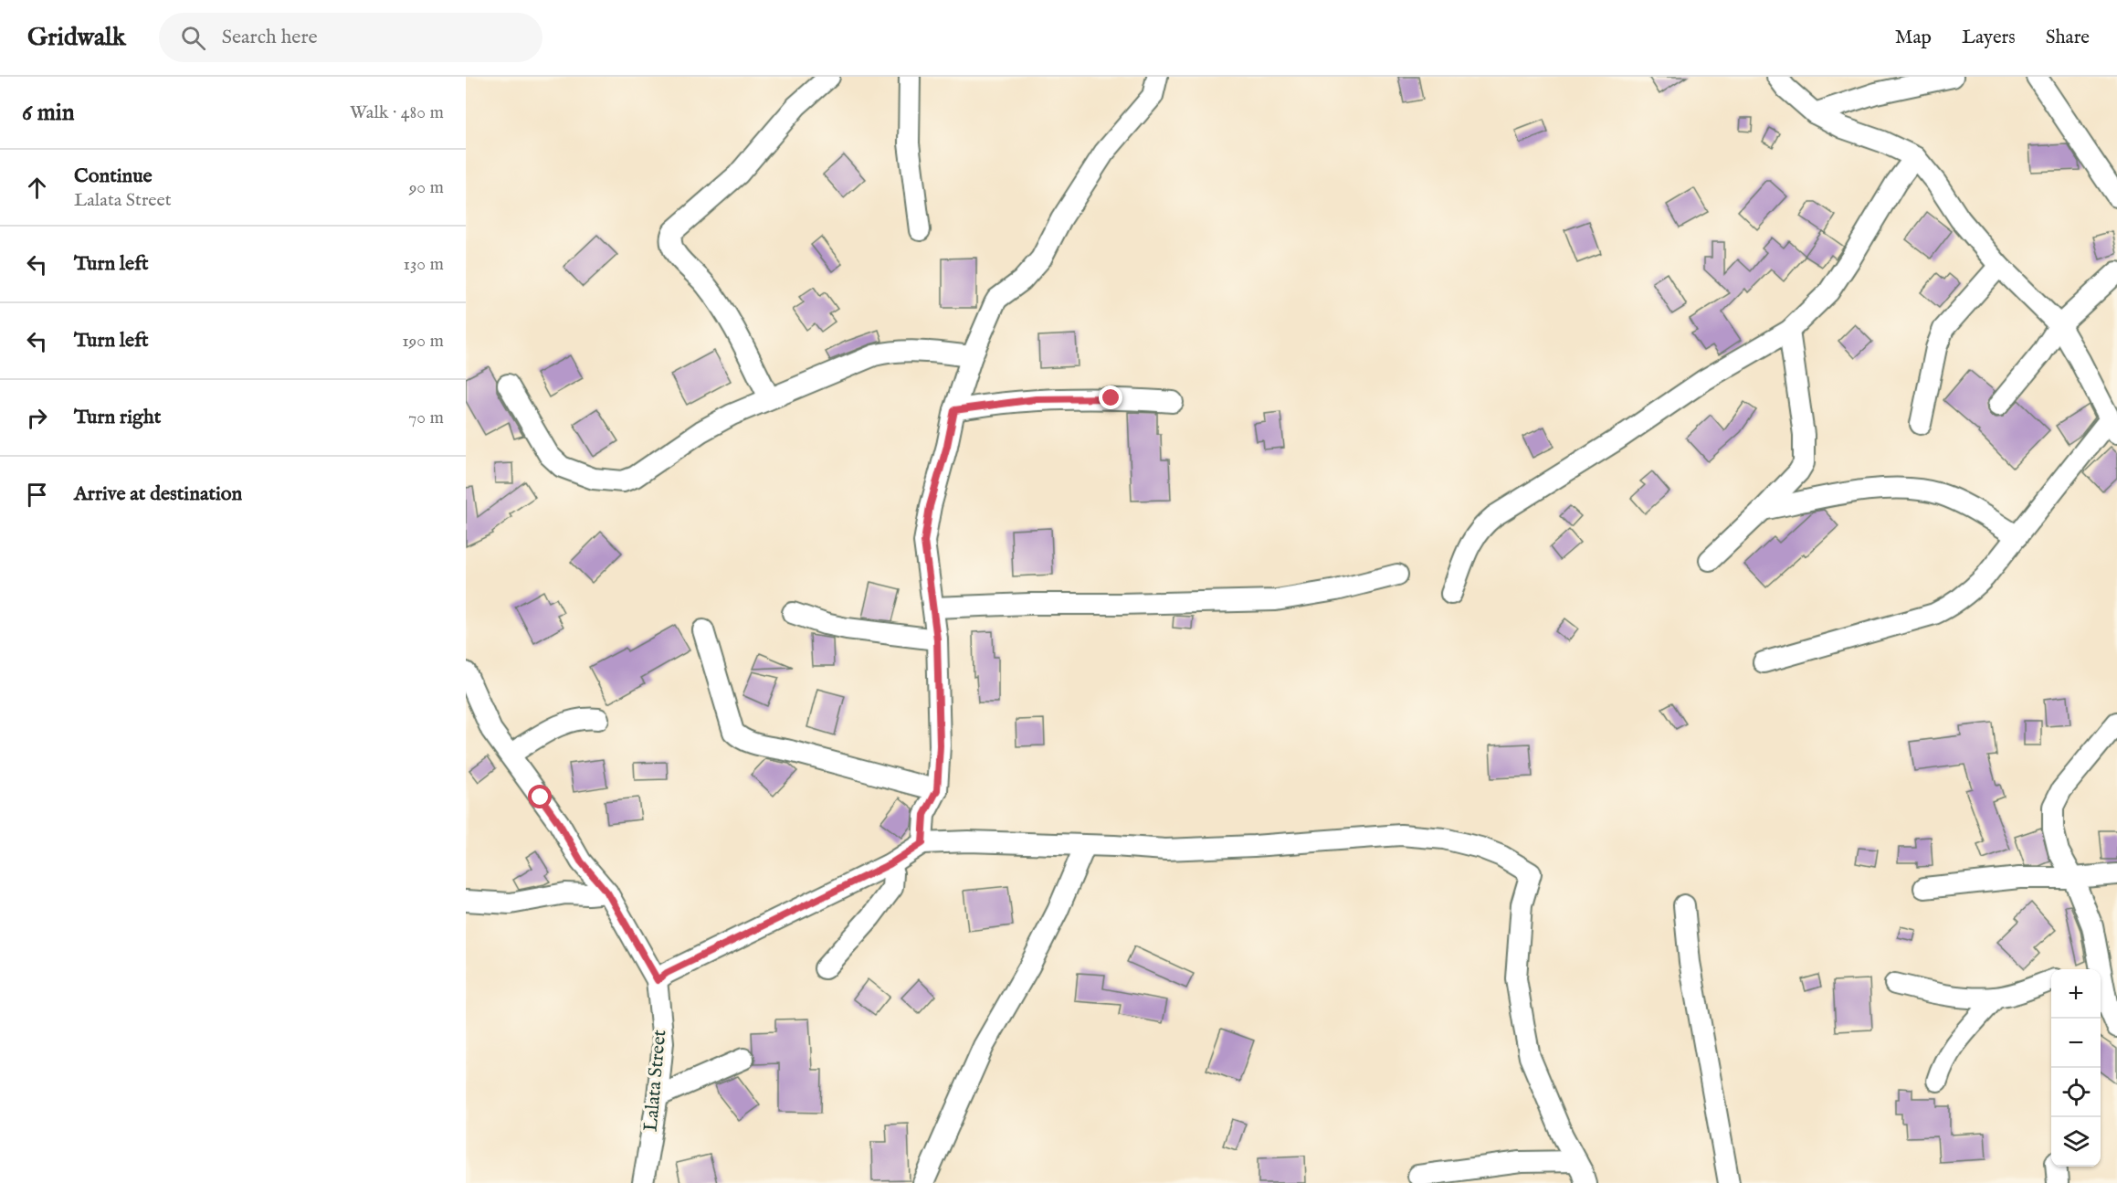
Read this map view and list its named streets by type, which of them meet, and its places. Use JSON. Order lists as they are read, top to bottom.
{
  "streets": {
    "street": ["Lalata Street"]
  },
  "page": {
    "header": "Gridwalk",
    "search": "Search here",
    "nav": ["Map", "Layers", "Share"],
    "heading": ["6 min", "Walk · 480 m"],
    "list": [
      ["Continue", "Lalata Street", "90 m"],
      ["Turn left", "130 m"],
      ["Turn left", "190 m"],
      ["Turn right", "70 m"],
      "Arrive at destination"
    ],
    "map_buttons": ["+", "−"]
  }
}
